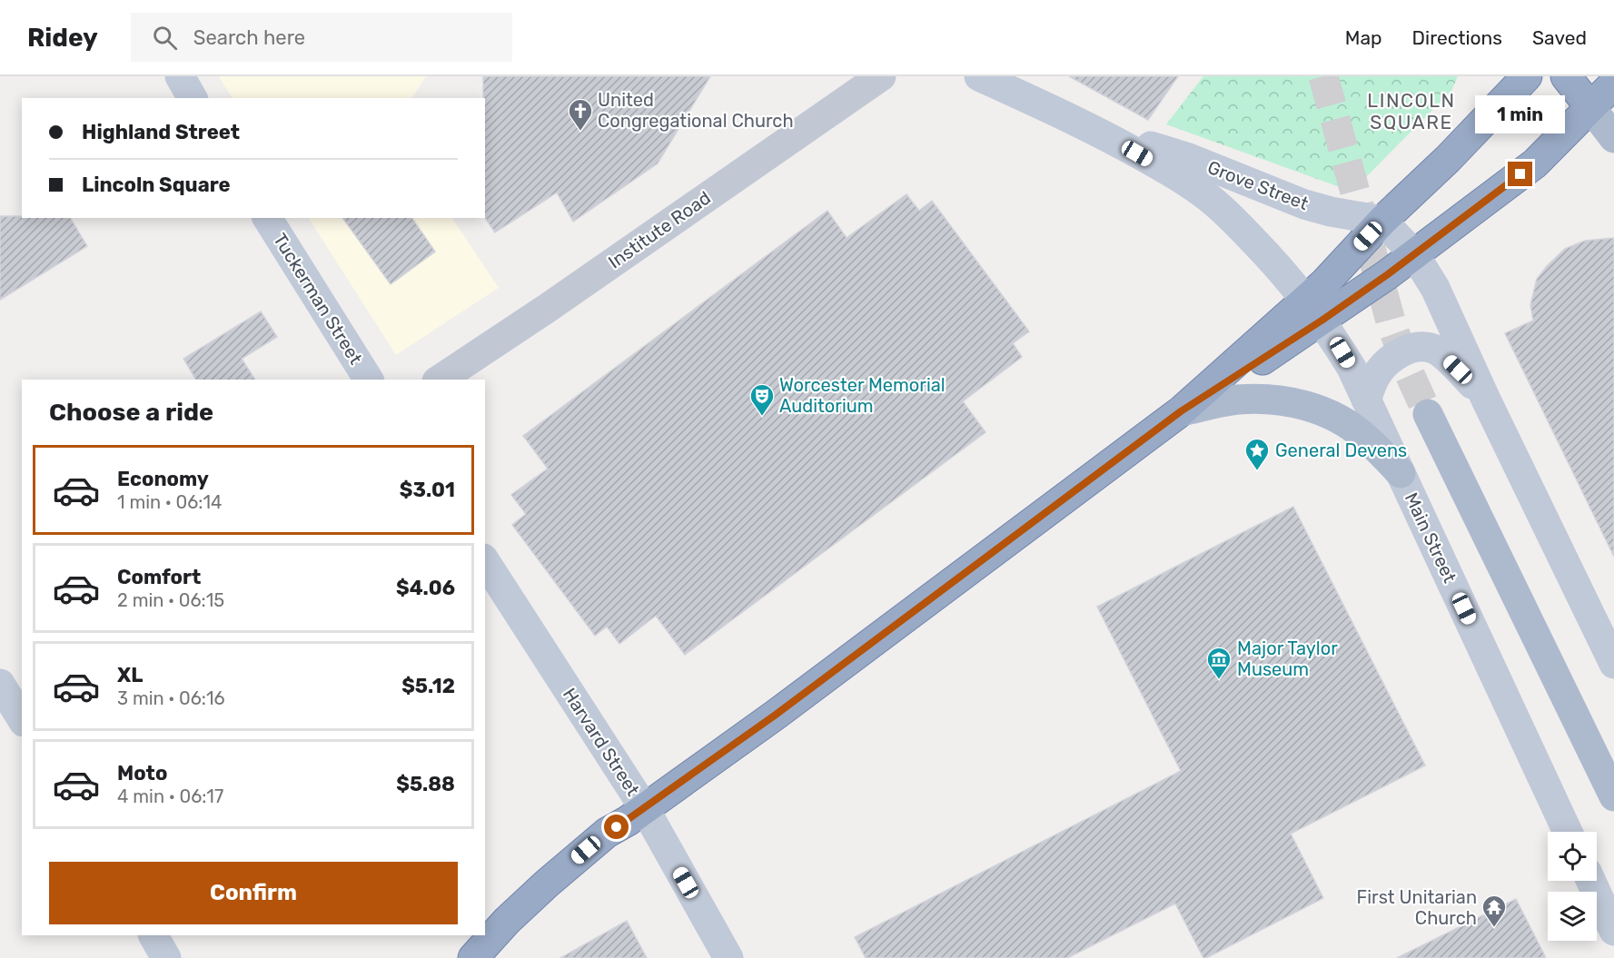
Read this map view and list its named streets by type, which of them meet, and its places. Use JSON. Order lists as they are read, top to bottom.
{
  "streets": {
    "main road": [
      "Grove Street",
      "Tuckerman Street",
      "Main Street",
      "Harvard Street"
    ],
    "street": ["Institute Road"]
  },
  "crossings": [
    ["Grove Street", "Main Street"]
  ],
  "districts": ["LINCOLN SQUARE"],
  "places": {
    "church": ["United Congregational Church"],
    "theatre": ["Worcester Memorial Auditorium"],
    "place": ["General Devens"],
    "museum": ["Major Taylor Museum"],
    "temple": ["First Unitarian Church"]
  },
  "page": {
    "header": "Ridey",
    "search": "Search here",
    "nav": ["Map", "Directions", "Saved"],
    "bubble": "1 min",
    "banner": ["Highland Street", "Lincoln Square"],
    "heading": "Choose a ride",
    "list": [
      {
        "name": "Economy",
        "note": "1 min · 06:14",
        "value": "$3.01"
      },
      {
        "name": "Comfort",
        "note": "2 min · 06:15",
        "value": "$4.06"
      },
      {
        "name": "XL",
        "note": "3 min · 06:16",
        "value": "$5.12"
      },
      {
        "name": "Moto",
        "note": "4 min · 06:17",
        "value": "$5.88"
      }
    ],
    "buttons": "Confirm"
  }
}
